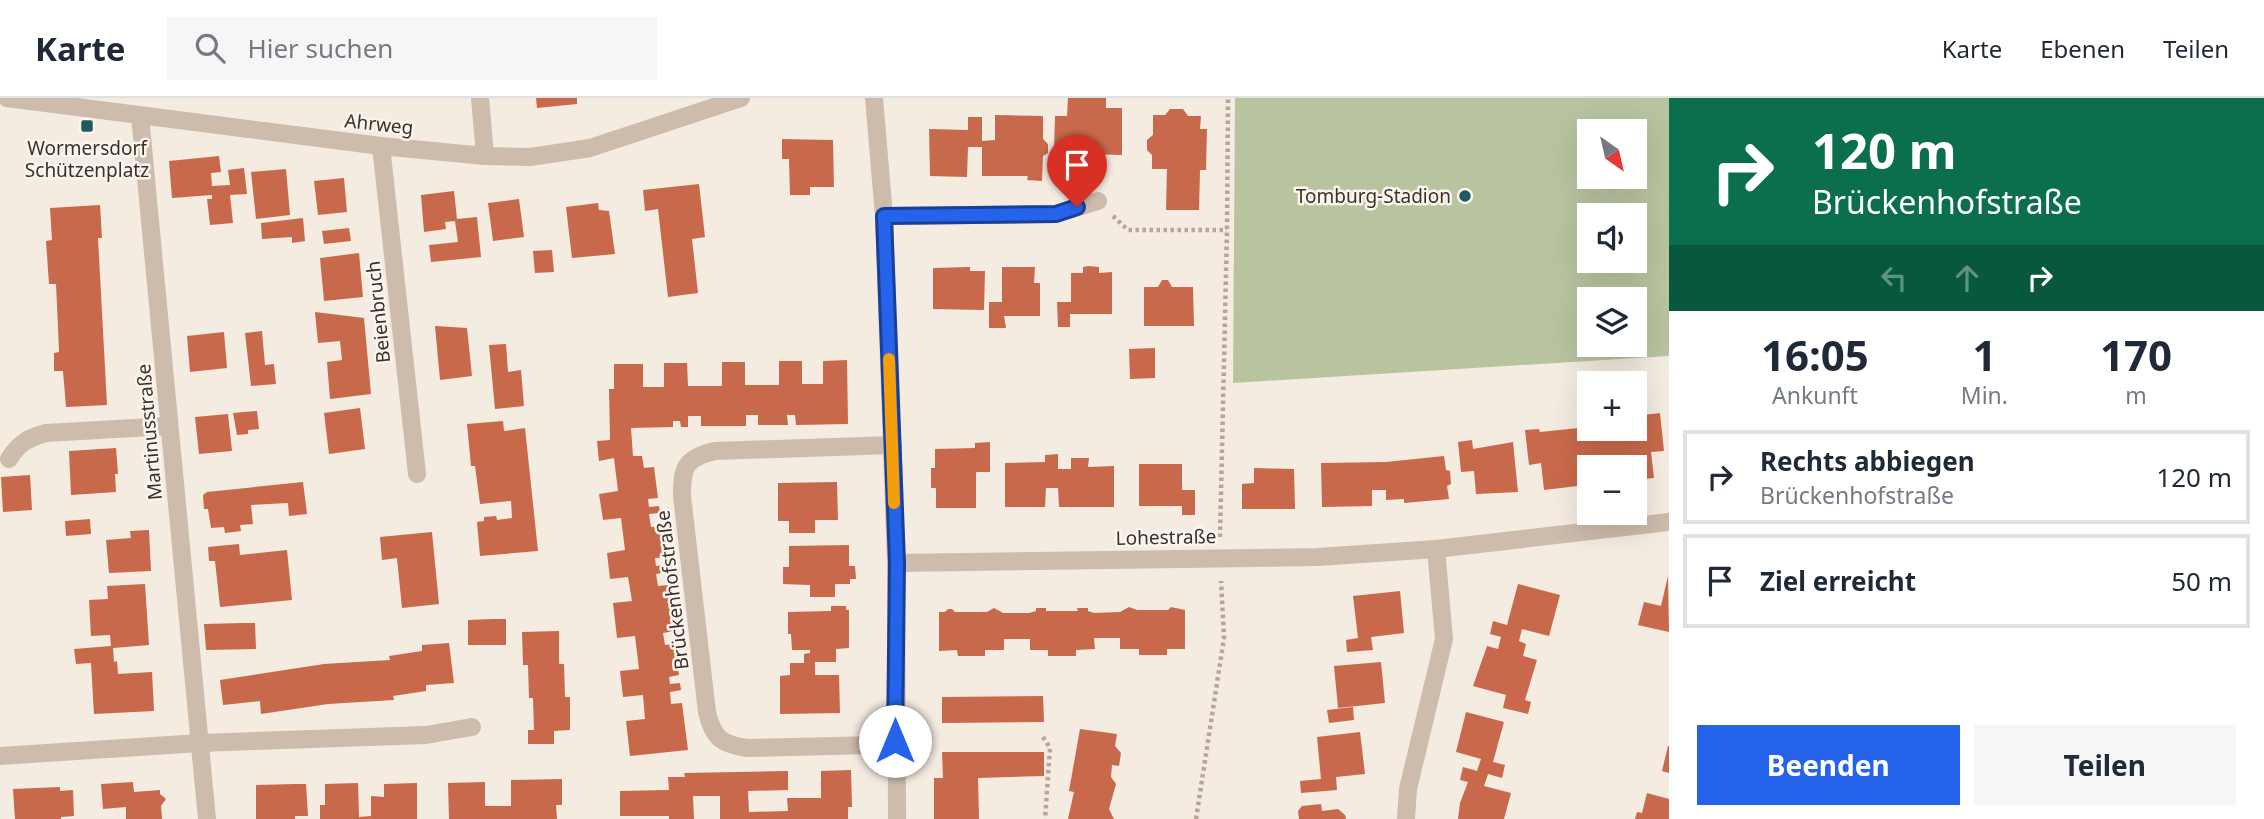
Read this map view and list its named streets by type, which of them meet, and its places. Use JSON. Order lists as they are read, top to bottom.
{
  "streets": {
    "street": [
      "Ahrweg",
      "Beienbruch",
      "Martinusstraße",
      "Lohestraße",
      "Brückenhofstraße"
    ]
  },
  "crossings": [
    ["Ahrweg", "Beienbruch"],
    ["Ahrweg", "Martinusstraße"]
  ],
  "places": {
    "transit": ["Wormersdorf Schützenplatz"],
    "other": ["Tomburg-Stadion"]
  },
  "north": "bottom right",
  "page": {
    "header": "Karte",
    "search": "Hier suchen",
    "nav": ["Karte", "Ebenen", "Teilen"],
    "turn": ["120 m", "Brückenhofstraße"],
    "map_buttons": ["+", "−"],
    "eta": [
      "16:05",
      "Ankunft",
      "1",
      "Min.",
      "170",
      "m"
    ],
    "list": [
      {
        "name": "Rechts abbiegen",
        "note": "Brückenhofstraße",
        "value": "120 m"
      },
      {
        "name": "Ziel erreicht",
        "value": "50 m"
      }
    ],
    "buttons": ["Beenden", "Teilen"]
  }
}
